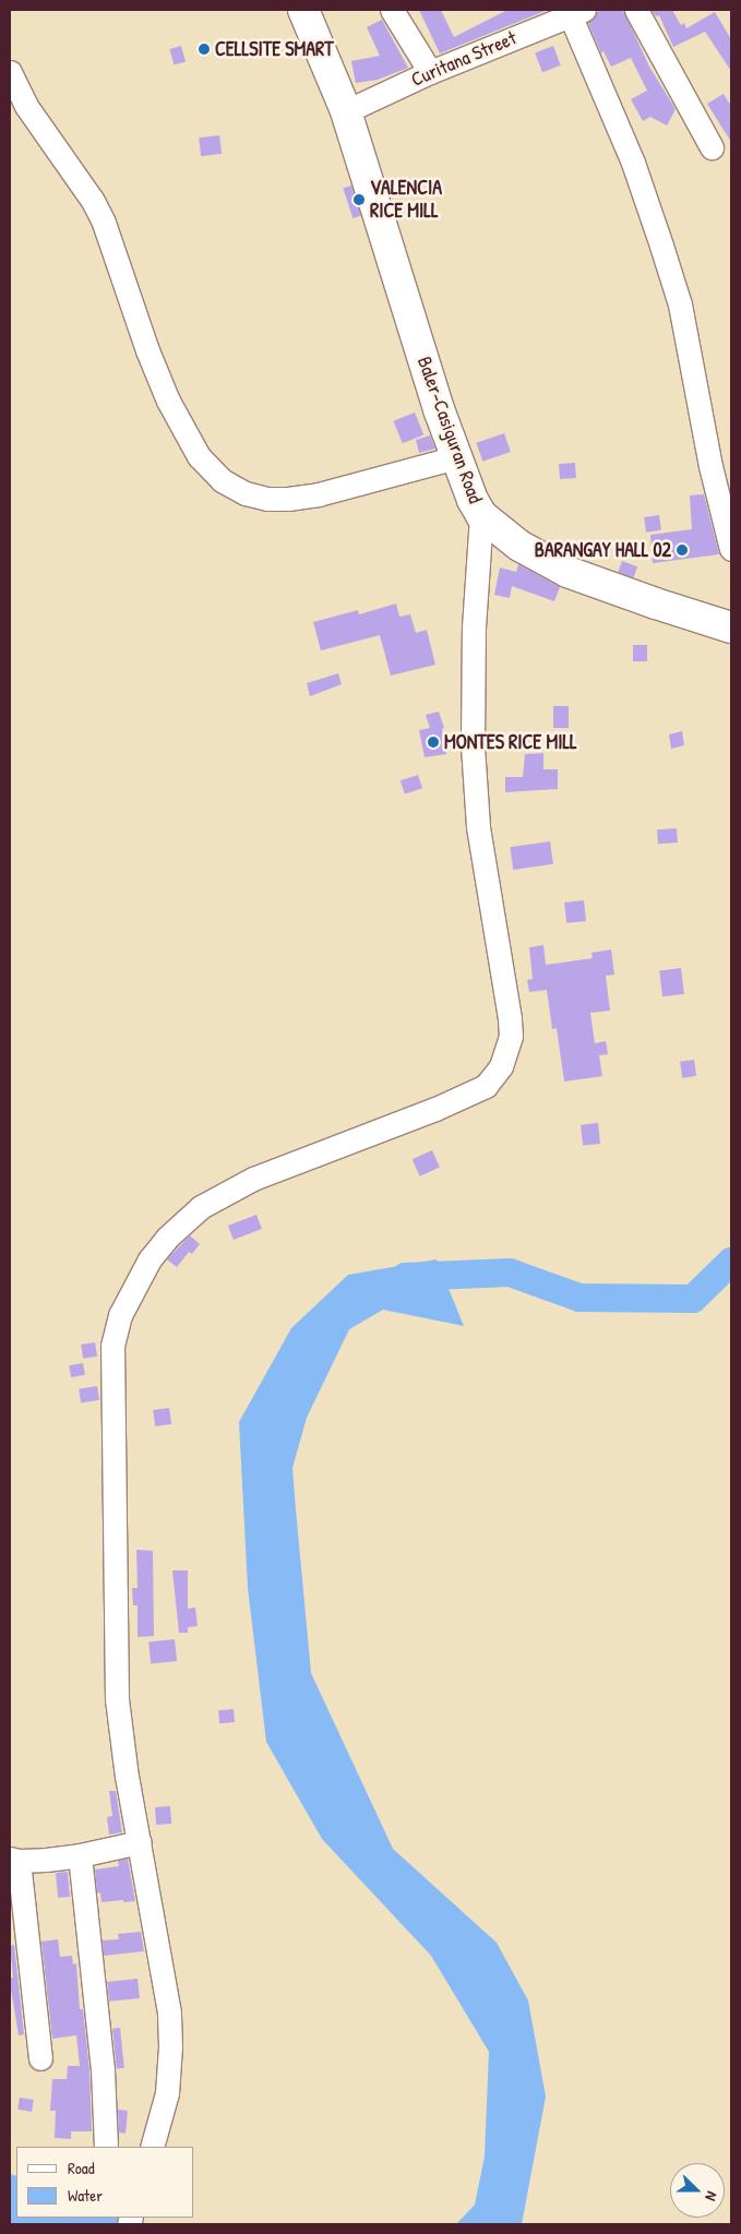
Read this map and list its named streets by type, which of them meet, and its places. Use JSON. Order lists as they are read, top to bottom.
{
  "streets": {
    "main road": ["Baler-Casiguran Road"],
    "street": ["Curitana Street"]
  },
  "crossings": [
    ["Curitana Street", "Baler-Casiguran Road"]
  ],
  "places": [
    "CELLSITE SMART",
    "VALENCIA RICE MILL",
    "BARANGAY HALL 02",
    "MONTES RICE MILL"
  ],
  "legend": ["Road", "Water"],
  "north": "right"
}
